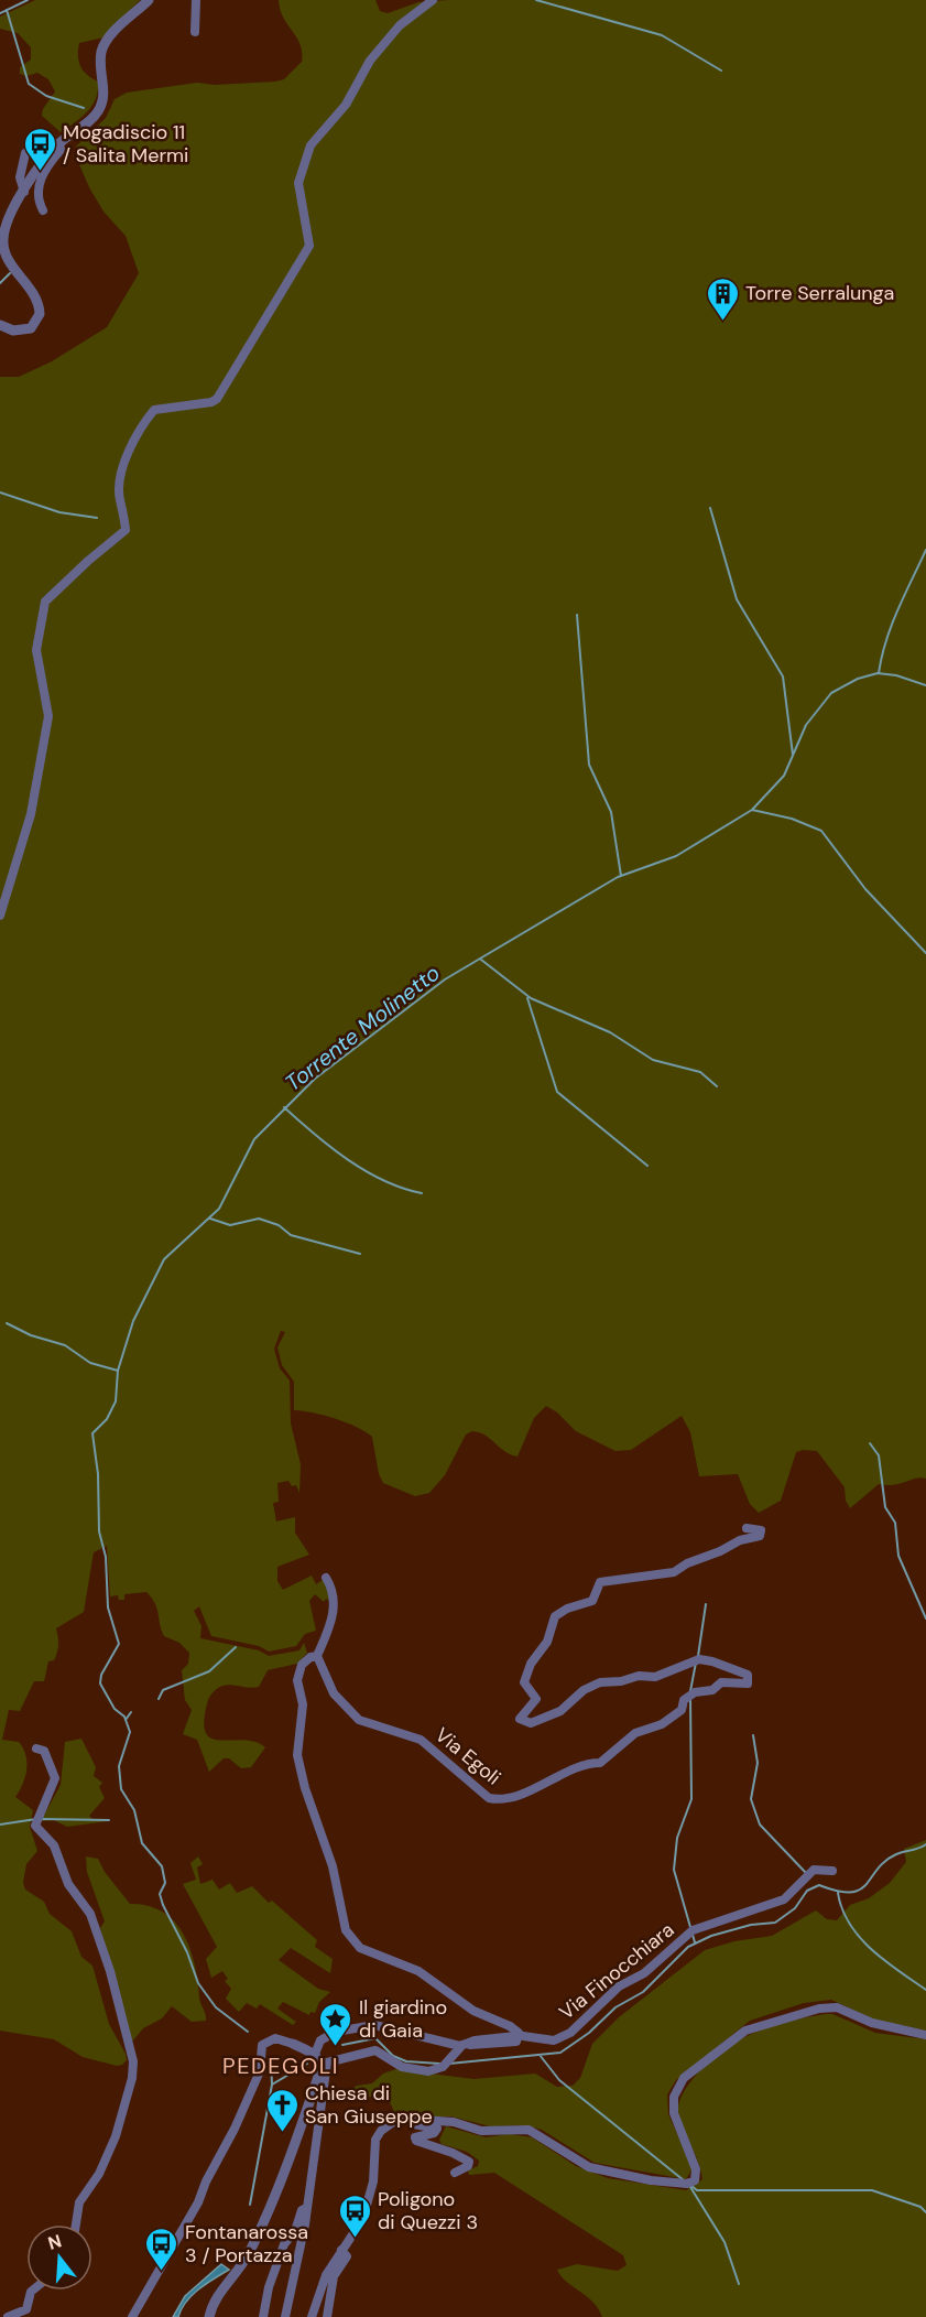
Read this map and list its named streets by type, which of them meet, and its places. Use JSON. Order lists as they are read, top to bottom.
{
  "streets": {
    "street": ["Via Egoli", "Via Finocchiara"]
  },
  "districts": ["PEDEGOLI"],
  "water": ["Torrente Molinetto"],
  "places": {
    "bus stop": ["Mogadiscio 11 / Salita Mermi", "Poligono di Quezzi 3", "Fontanarossa 3 / Portazza"],
    "building": ["Torre Serralunga"],
    "place": ["Il giardino di Gaia"],
    "church": ["Chiesa di San Giuseppe"]
  },
  "north": "top"
}
